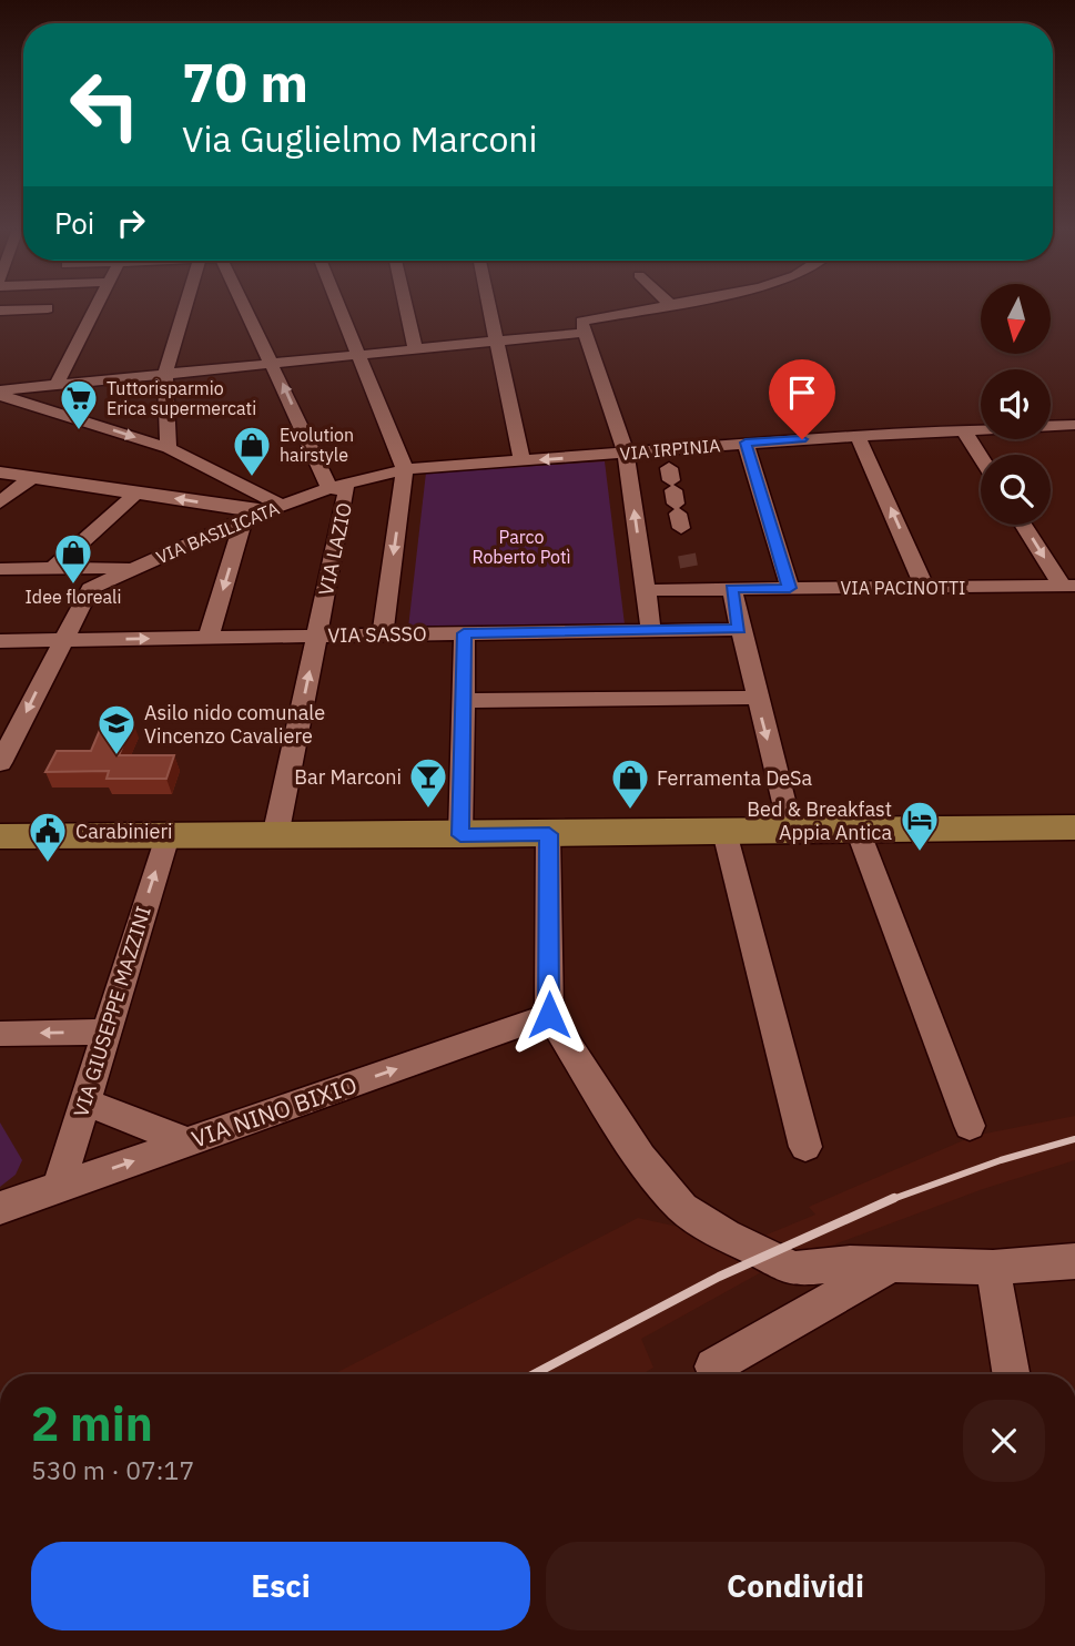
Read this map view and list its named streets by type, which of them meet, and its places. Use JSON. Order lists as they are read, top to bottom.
{
  "streets": {
    "street": [
      "VIA IRPINIA",
      "VIA BASILICATA",
      "VIA LAZIO",
      "VIA PACINOTTI",
      "VIA SASSO",
      "VIA GIUSEPPE MAZZINI",
      "VIA NINO BIXIO"
    ]
  },
  "crossings": [
    ["VIA IRPINIA", "VIA BASILICATA"],
    ["VIA BASILICATA", "VIA LAZIO"],
    ["VIA BASILICATA", "VIA SASSO"],
    ["VIA LAZIO", "VIA SASSO"],
    ["VIA GIUSEPPE MAZZINI", "VIA NINO BIXIO"]
  ],
  "one_way": ["VIA GIUSEPPE MAZZINI", "VIA NINO BIXIO"],
  "parks": ["Parco Roberto Potì"],
  "places": {
    "supermarket": ["Tuttorisparmio Erica supermercati"],
    "shop": ["Evolution hairstyle", "Idee floreali", "Ferramenta DeSa"],
    "school or university": ["Asilo nido comunale Vincenzo Cavaliere"],
    "bar": ["Bar Marconi"],
    "hotel": ["Bed & Breakfast Appia Antica"],
    "public building": ["Carabinieri"]
  },
  "north": "bottom",
  "page": {
    "turn": ["70 m", "Via Guglielmo Marconi"],
    "then": "Poi",
    "heading": ["2 min", "530 m · 07:17"],
    "buttons": ["Esci", "Condividi"]
  }
}
